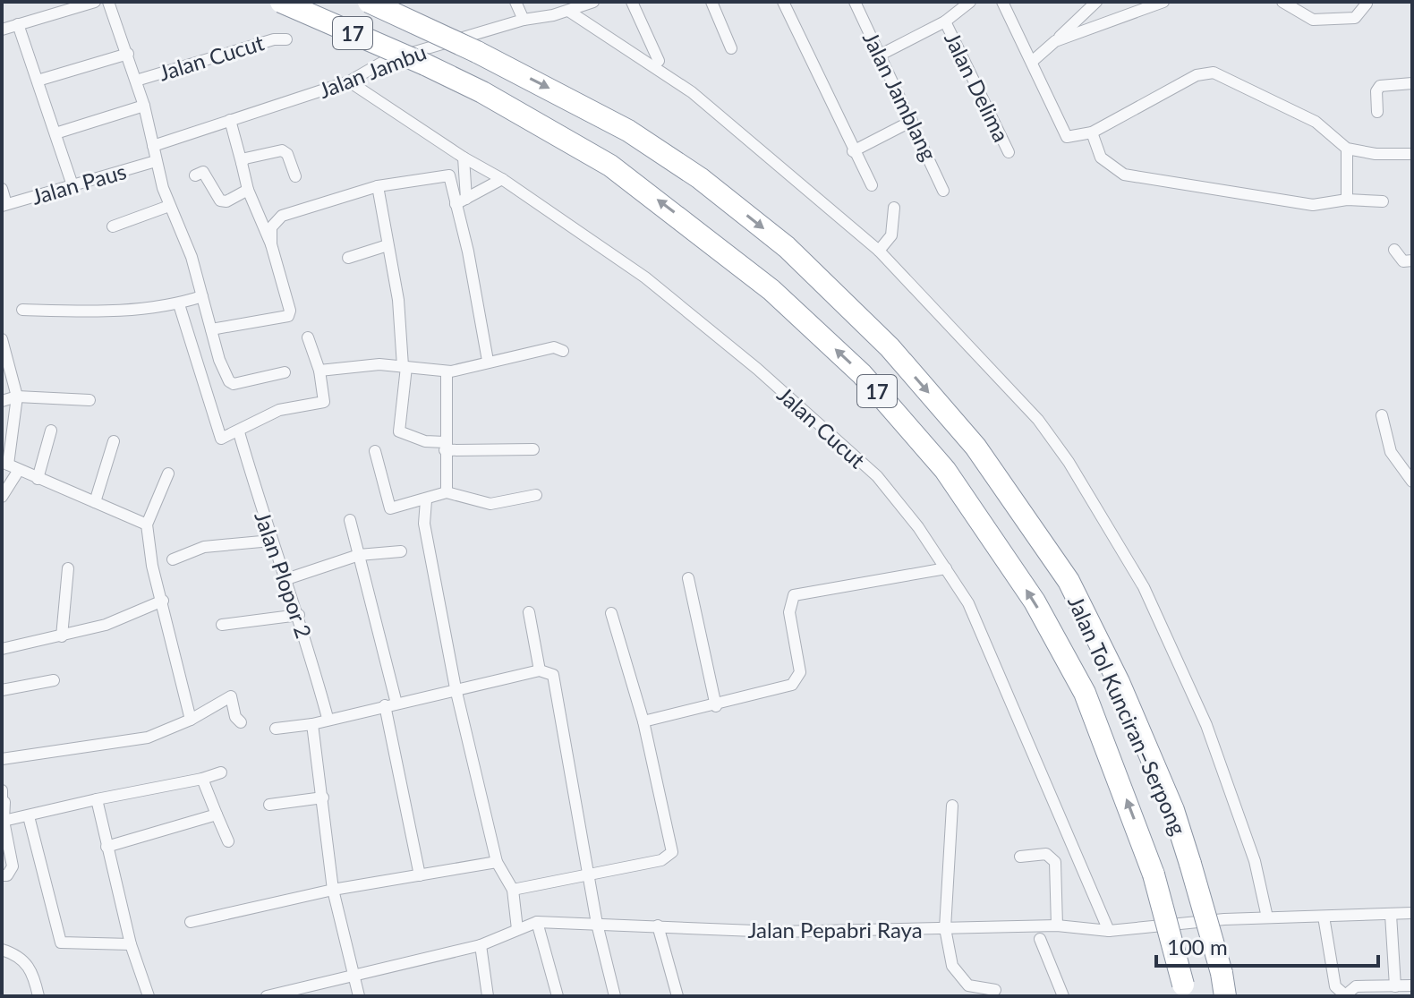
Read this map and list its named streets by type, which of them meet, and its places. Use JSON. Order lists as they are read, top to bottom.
{
  "streets": {
    "highway": ["17", "Jalan Tol Kunciran–Serpong"],
    "street": [
      "Jalan Cucut",
      "Jalan Jambu",
      "Jalan Delima",
      "Jalan Jamblang",
      "Jalan Paus",
      "Jalan Plopor 2",
      "Jalan Pepabri Raya"
    ]
  },
  "crossings": [
    ["Jalan Cucut", "Jalan Jambu"],
    ["Jalan Cucut", "Jalan Pepabri Raya"]
  ],
  "scale_bar": "100 m"
}
